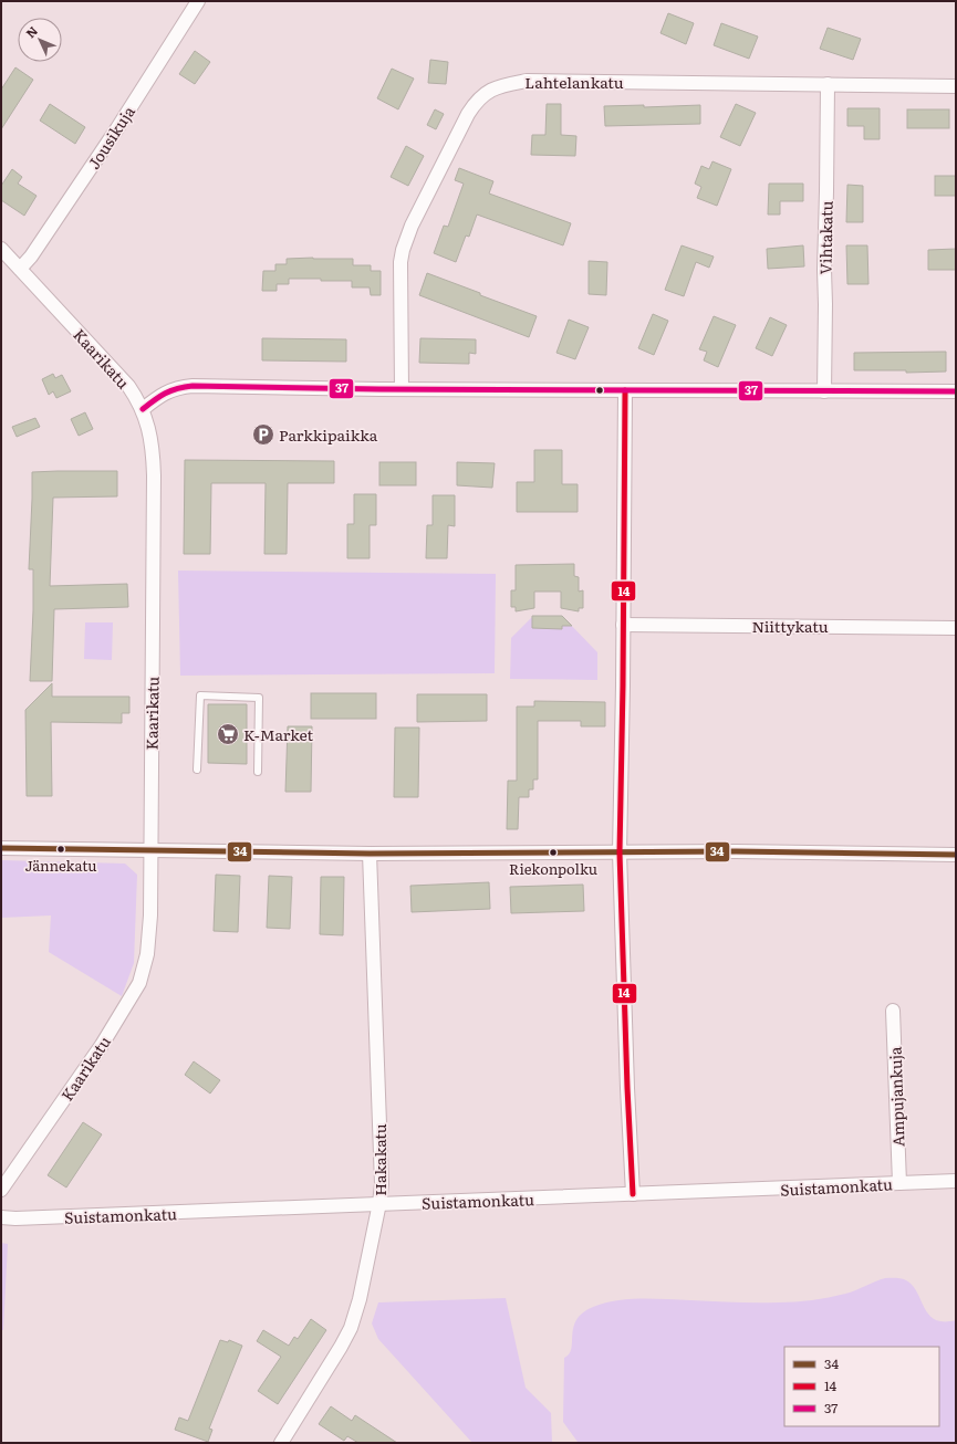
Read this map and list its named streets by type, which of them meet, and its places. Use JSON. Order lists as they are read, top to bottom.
{
  "streets": {
    "street": [
      "Lahtelankatu",
      "Jousikuja",
      "Vihtakatu",
      "Kaarikatu",
      "Niittykatu",
      "Ampujankuja",
      "Hakakatu",
      "Suistamonkatu"
    ]
  },
  "crossings": [
    ["Lahtelankatu", "Vihtakatu"],
    ["Jousikuja", "Kaarikatu"],
    ["Ampujankuja", "Suistamonkatu"],
    ["Hakakatu", "Suistamonkatu"]
  ],
  "places": {
    "parking": ["Parkkipaikka"],
    "supermarket": ["K-Market"],
    "other": ["Jännekatu", "Riekonpolku"]
  },
  "lines": ["transit line 37", "transit line 14", "transit line 34"],
  "legend": ["34", "14", "37"],
  "north": "top left"
}
